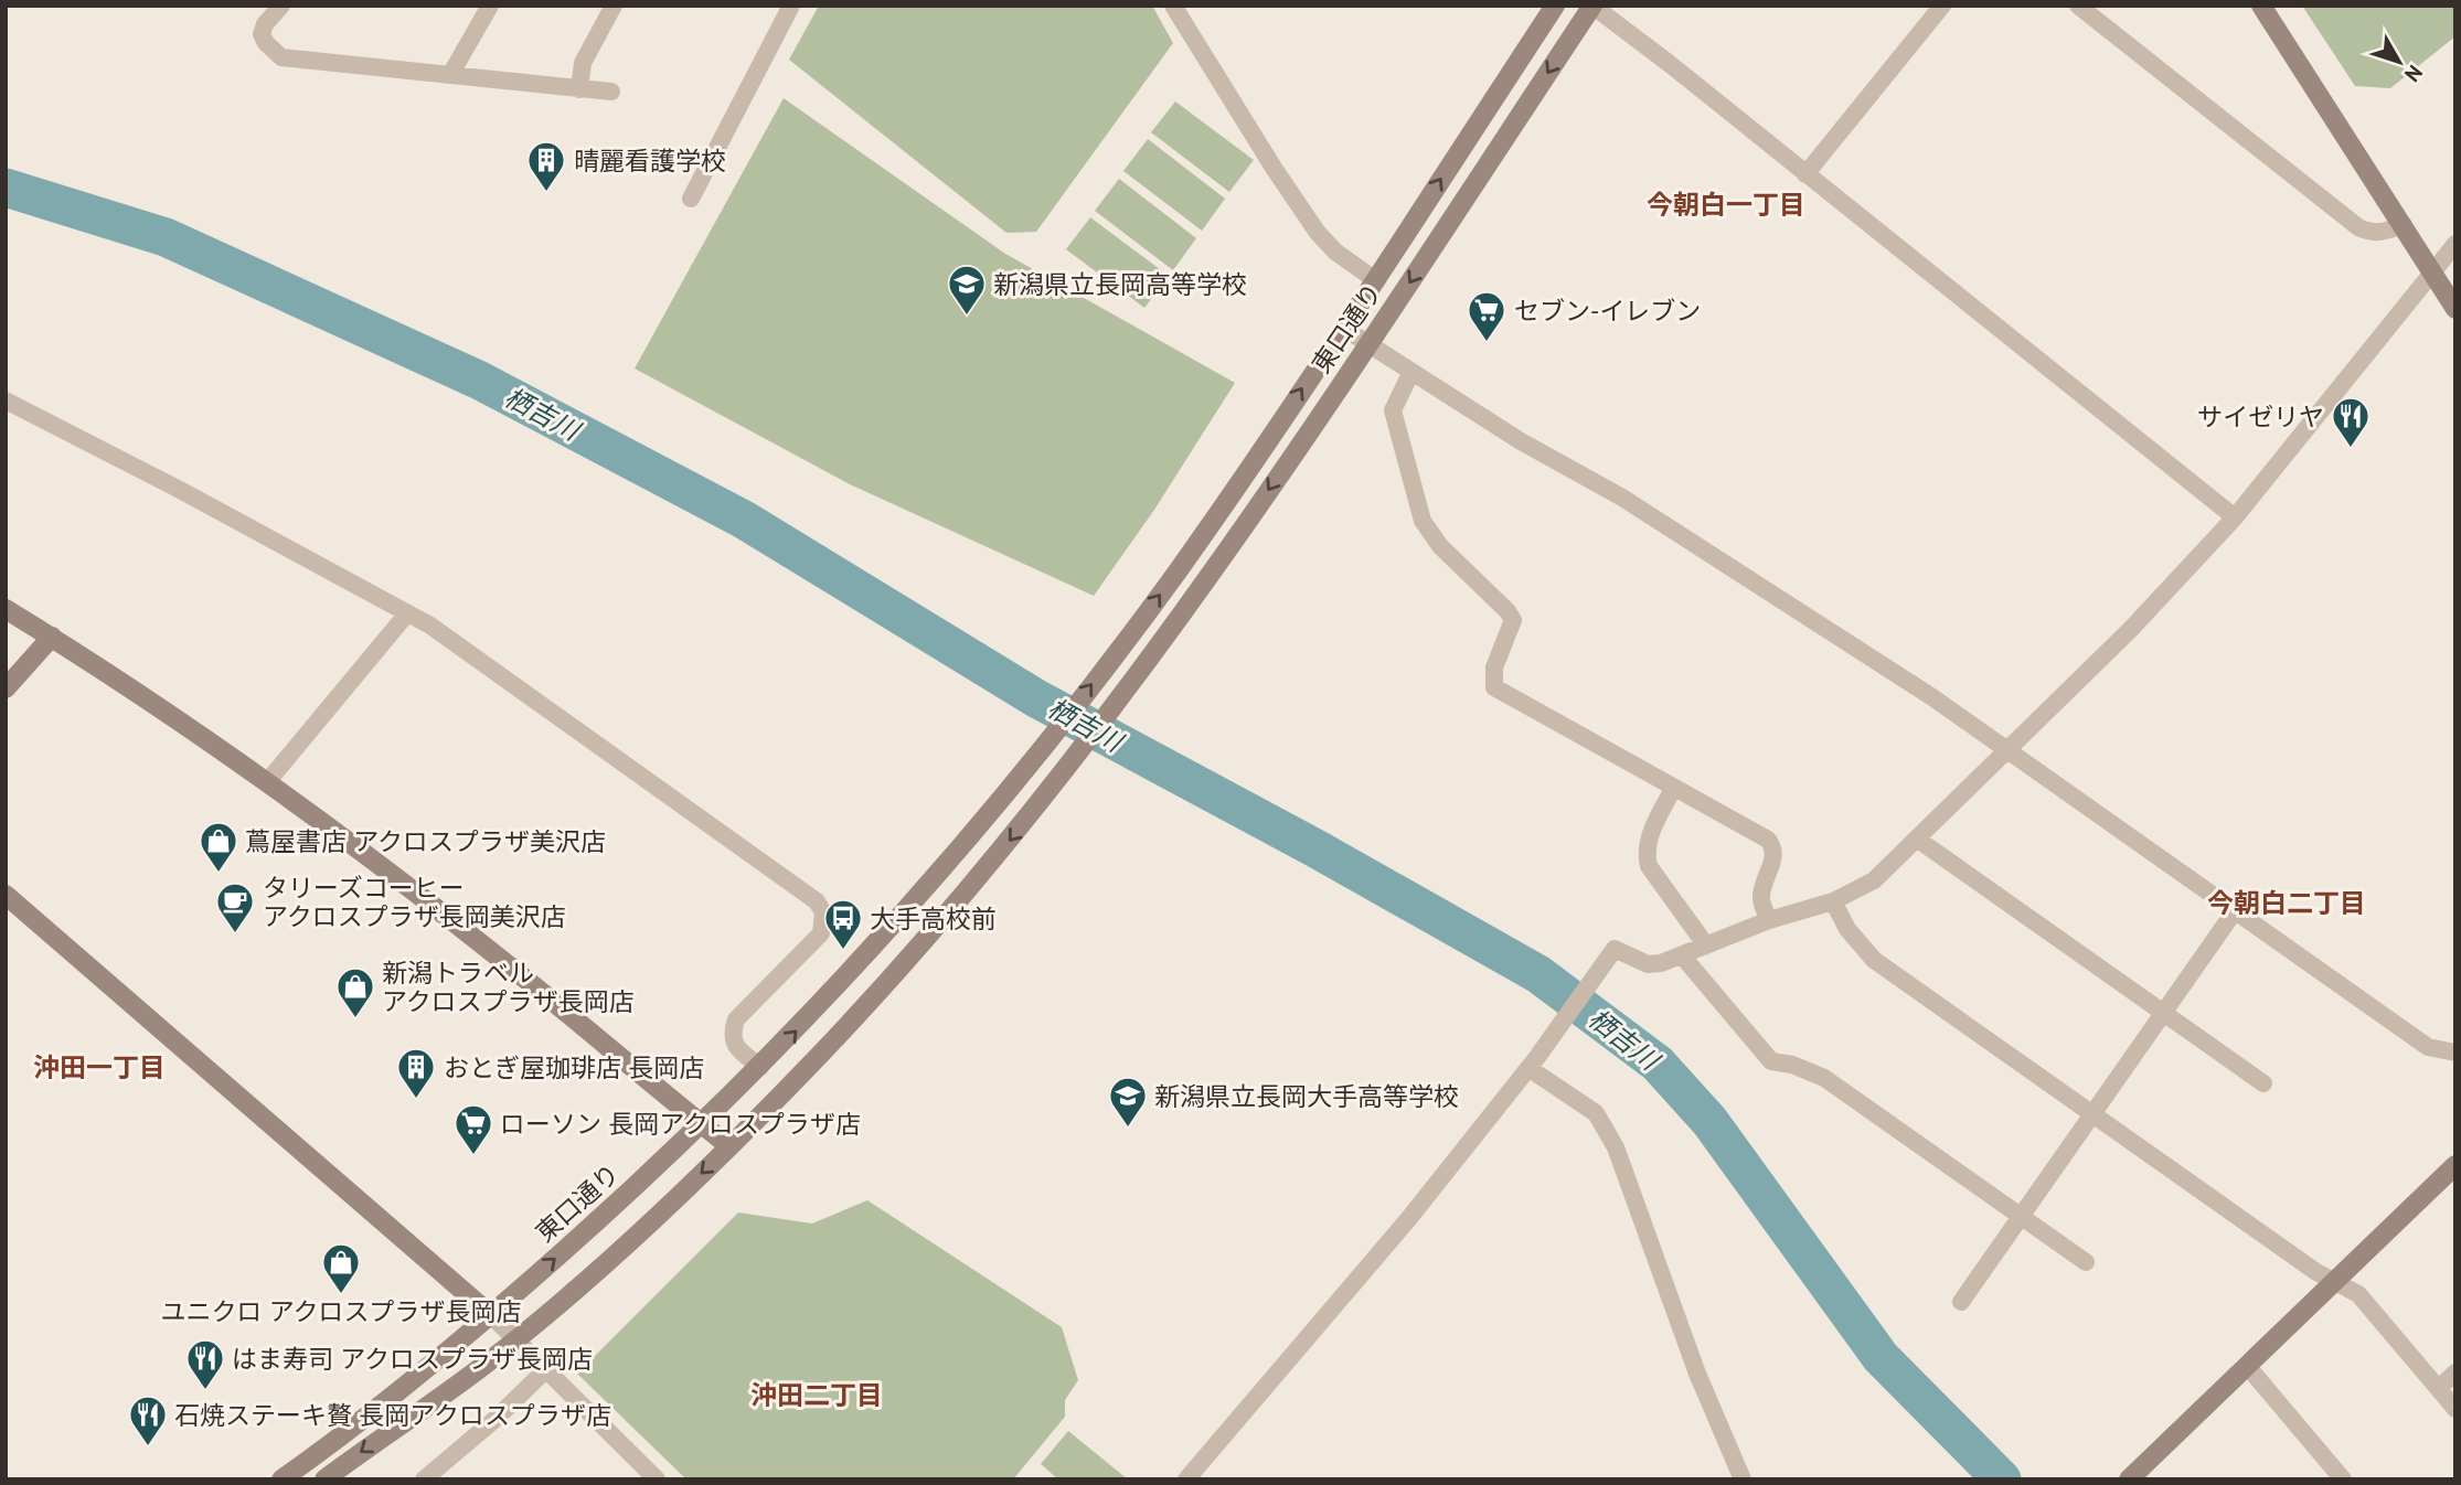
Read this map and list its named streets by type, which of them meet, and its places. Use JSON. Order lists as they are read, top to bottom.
{
  "streets": {
    "street": ["東口通り"]
  },
  "districts": [
    "今朝白一丁目",
    "今朝白二丁目",
    "沖田一丁目",
    "沖田二丁目"
  ],
  "water": ["栖吉川"],
  "places": {
    "building": ["晴麗看護学校", "おとぎ屋珈琲店 長岡店"],
    "school or university": ["新潟県立長岡高等学校", "新潟県立長岡大手高等学校"],
    "supermarket": ["セブン-イレブン", "ローソン 長岡アクロスプラザ店"],
    "restaurant": ["サイゼリヤ", "はま寿司 アクロスプラザ長岡店", "石焼ステーキ贅 長岡アクロスプラザ店"],
    "shop": ["蔦屋書店 アクロスプラザ美沢店", "新潟トラベル アクロスプラザ長岡店", "ユニクロ アクロスプラザ長岡店"],
    "cafe": ["タリーズコーヒー アクロスプラザ長岡美沢店"],
    "bus stop": ["大手高校前"]
  },
  "north": "bottom right"
}
